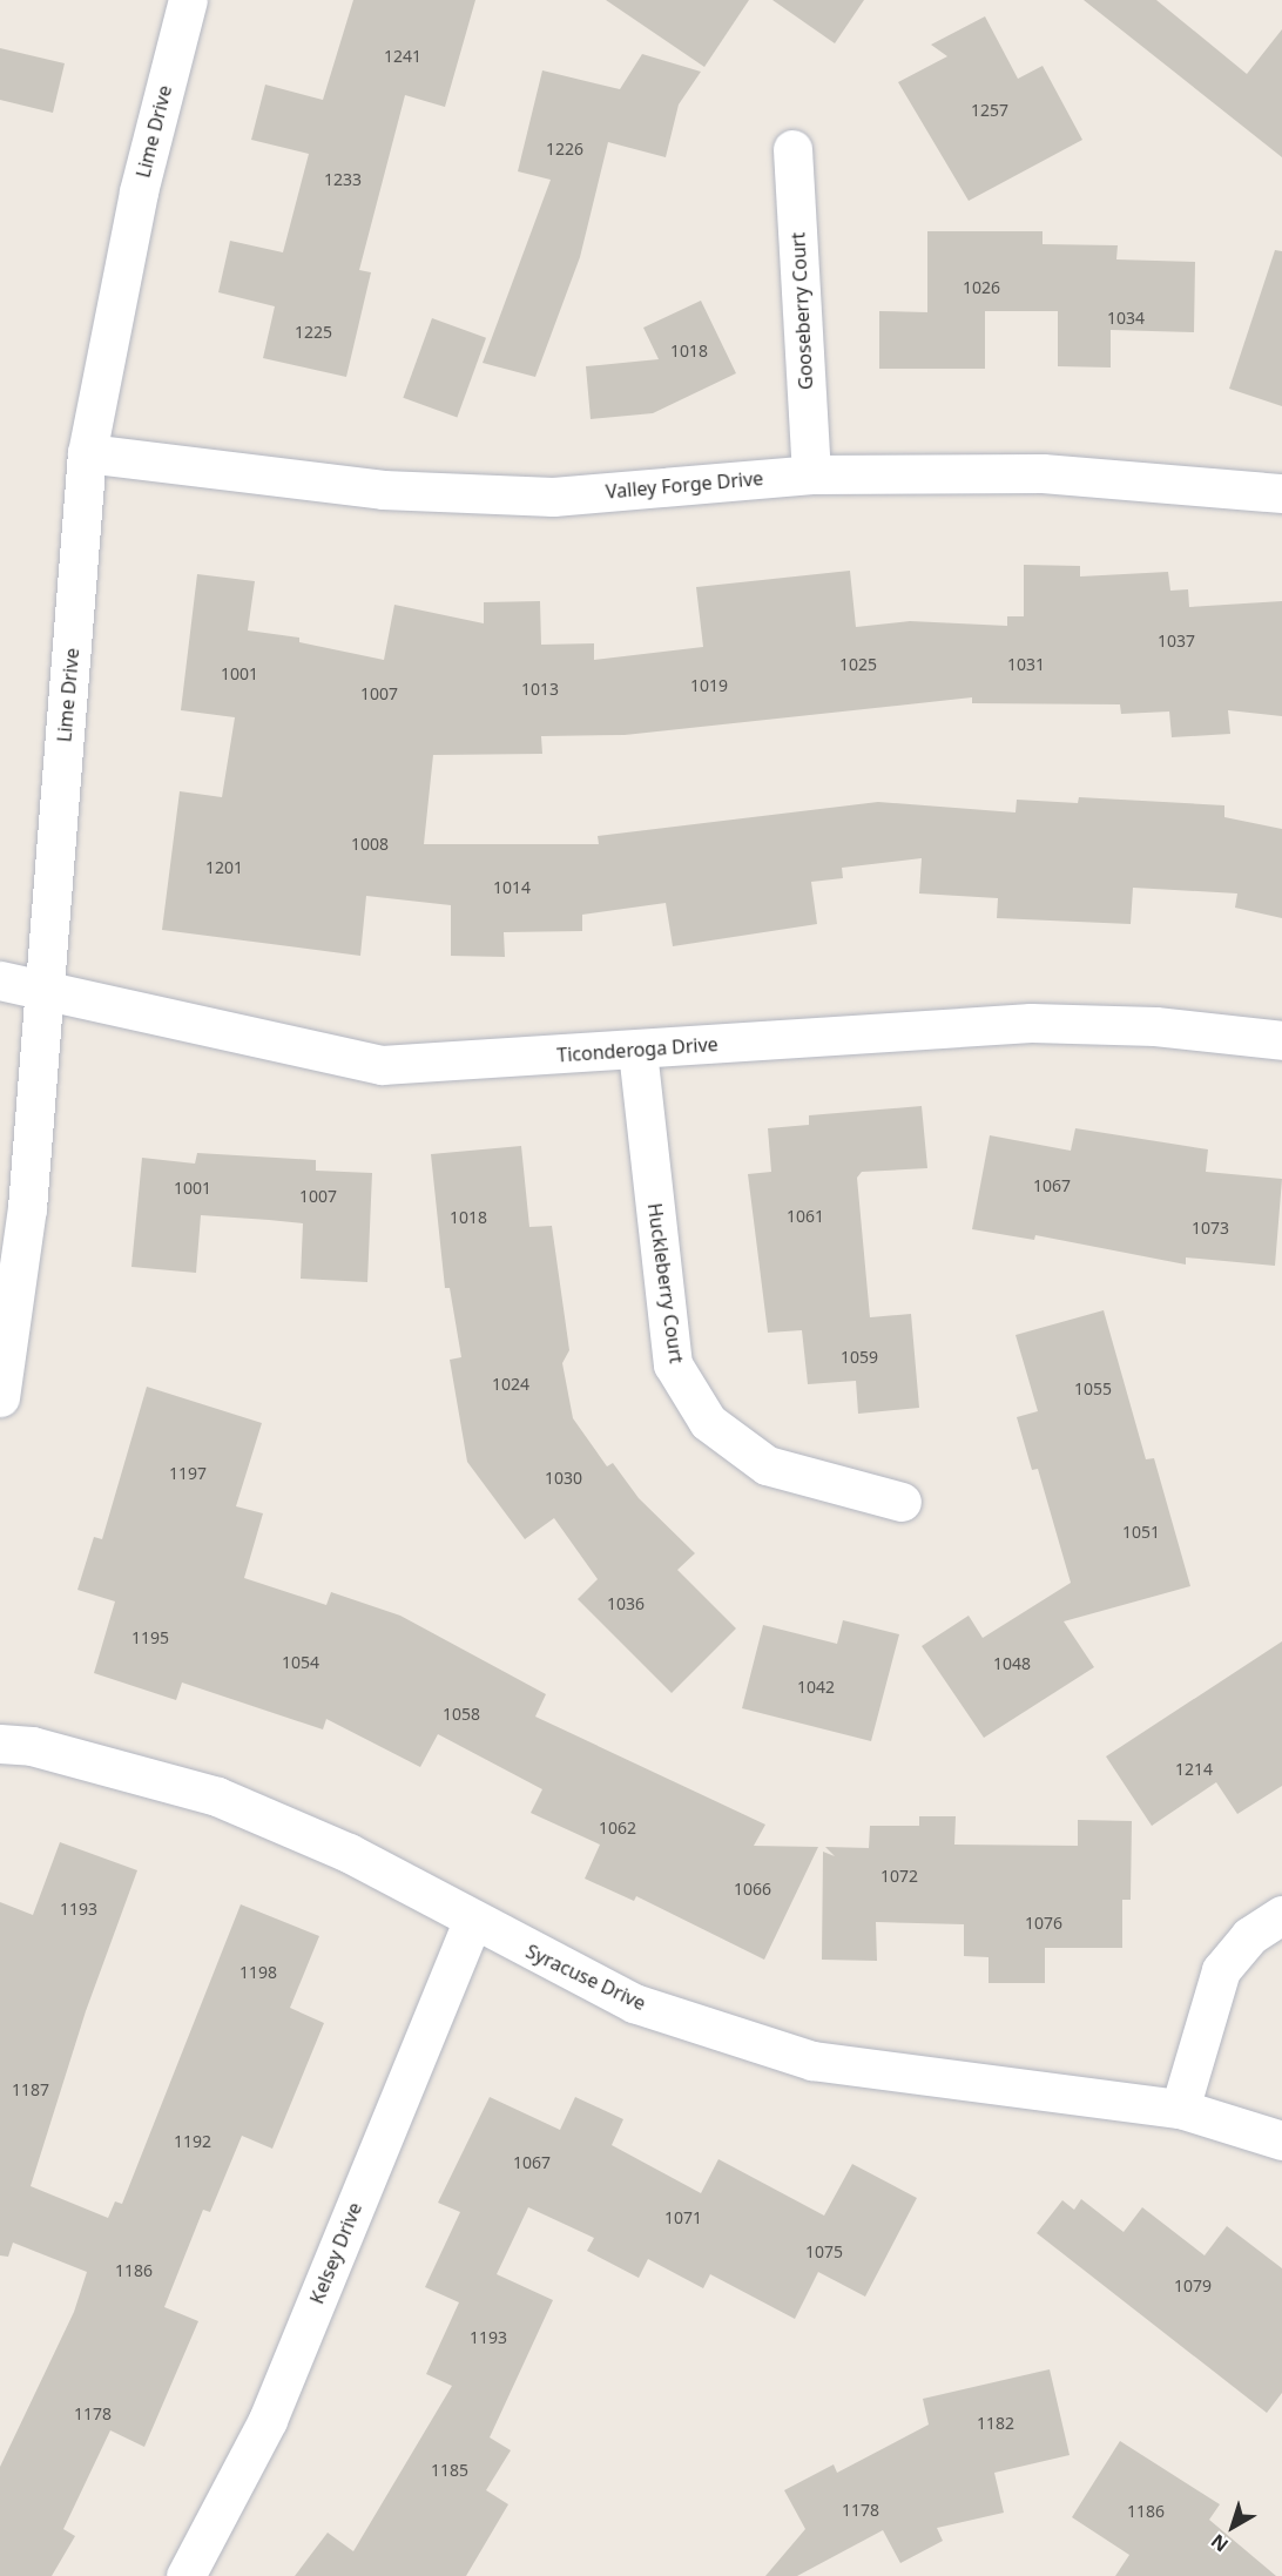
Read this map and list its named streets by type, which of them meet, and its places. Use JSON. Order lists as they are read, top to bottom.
{
  "streets": {
    "street": [
      "Lime Drive",
      "Gooseberry Court",
      "Valley Forge Drive",
      "Ticonderoga Drive",
      "Huckleberry Court",
      "Syracuse Drive",
      "Kelsey Drive"
    ]
  },
  "crossings": [
    ["Lime Drive", "Valley Forge Drive"],
    ["Lime Drive", "Ticonderoga Drive"],
    ["Gooseberry Court", "Valley Forge Drive"],
    ["Ticonderoga Drive", "Huckleberry Court"],
    ["Syracuse Drive", "Kelsey Drive"]
  ],
  "house_numbers": [
    "1241",
    "1257",
    "1226",
    "1233",
    "1026",
    "1034",
    "1225",
    "1018",
    "1037",
    "1025",
    "1031",
    "1001",
    "1019",
    "1013",
    "1007",
    "1008",
    "1201",
    "1014",
    "1067",
    "1001",
    "1007",
    "1061",
    "1018",
    "1073",
    "1059",
    "1024",
    "1055",
    "1197",
    "1030",
    "1051",
    "1036",
    "1195",
    "1054",
    "1048",
    "1042",
    "1058",
    "1214",
    "1062",
    "1072",
    "1066",
    "1193",
    "1076",
    "1198",
    "1187",
    "1192",
    "1067",
    "1071",
    "1075",
    "1186",
    "1079",
    "1193",
    "1178",
    "1182",
    "1185",
    "1178",
    "1186"
  ],
  "north": "bottom left"
}
